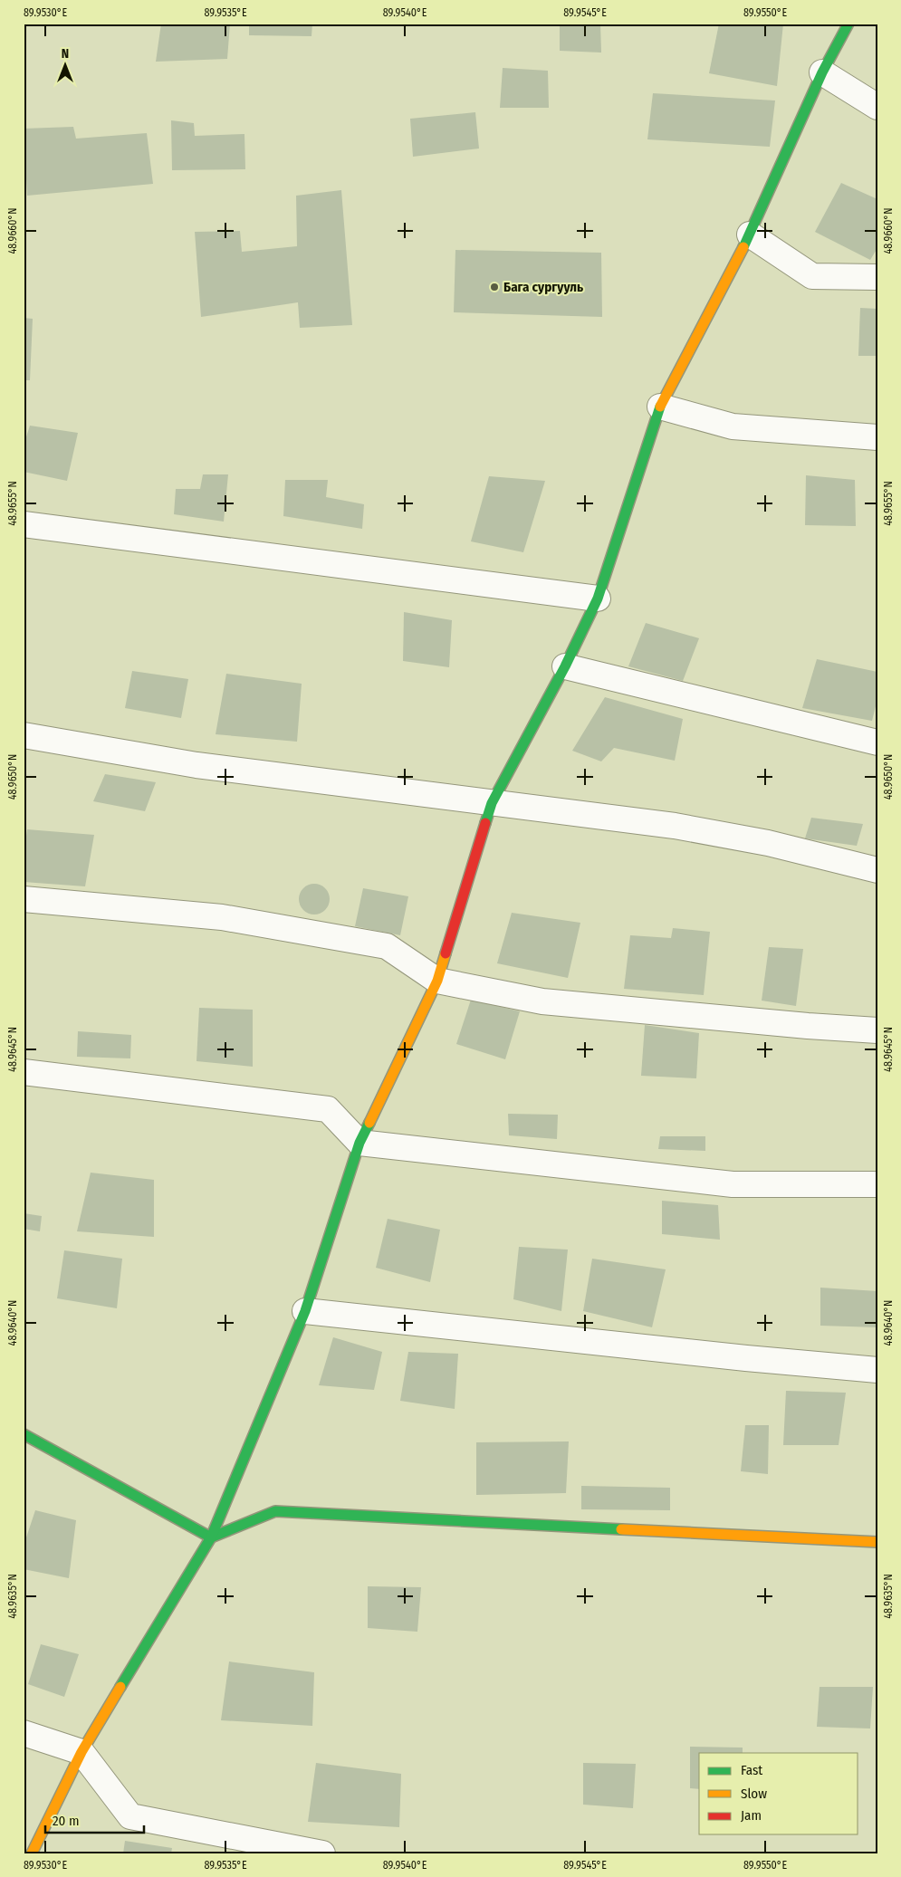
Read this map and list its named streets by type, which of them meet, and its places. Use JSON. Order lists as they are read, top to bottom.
{
  "places": ["Бага сургууль"],
  "legend": ["Fast", "Slow", "Jam"],
  "scale_bar": "20 m",
  "north": "top",
  "coordinates": [
    "89.9530°E",
    "89.9535°E",
    "89.9540°E",
    "89.9545°E",
    "89.9550°E",
    "48.9660°N",
    "48.9655°N",
    "48.9650°N",
    "48.9645°N",
    "48.9640°N",
    "48.9635°N"
  ]
}
